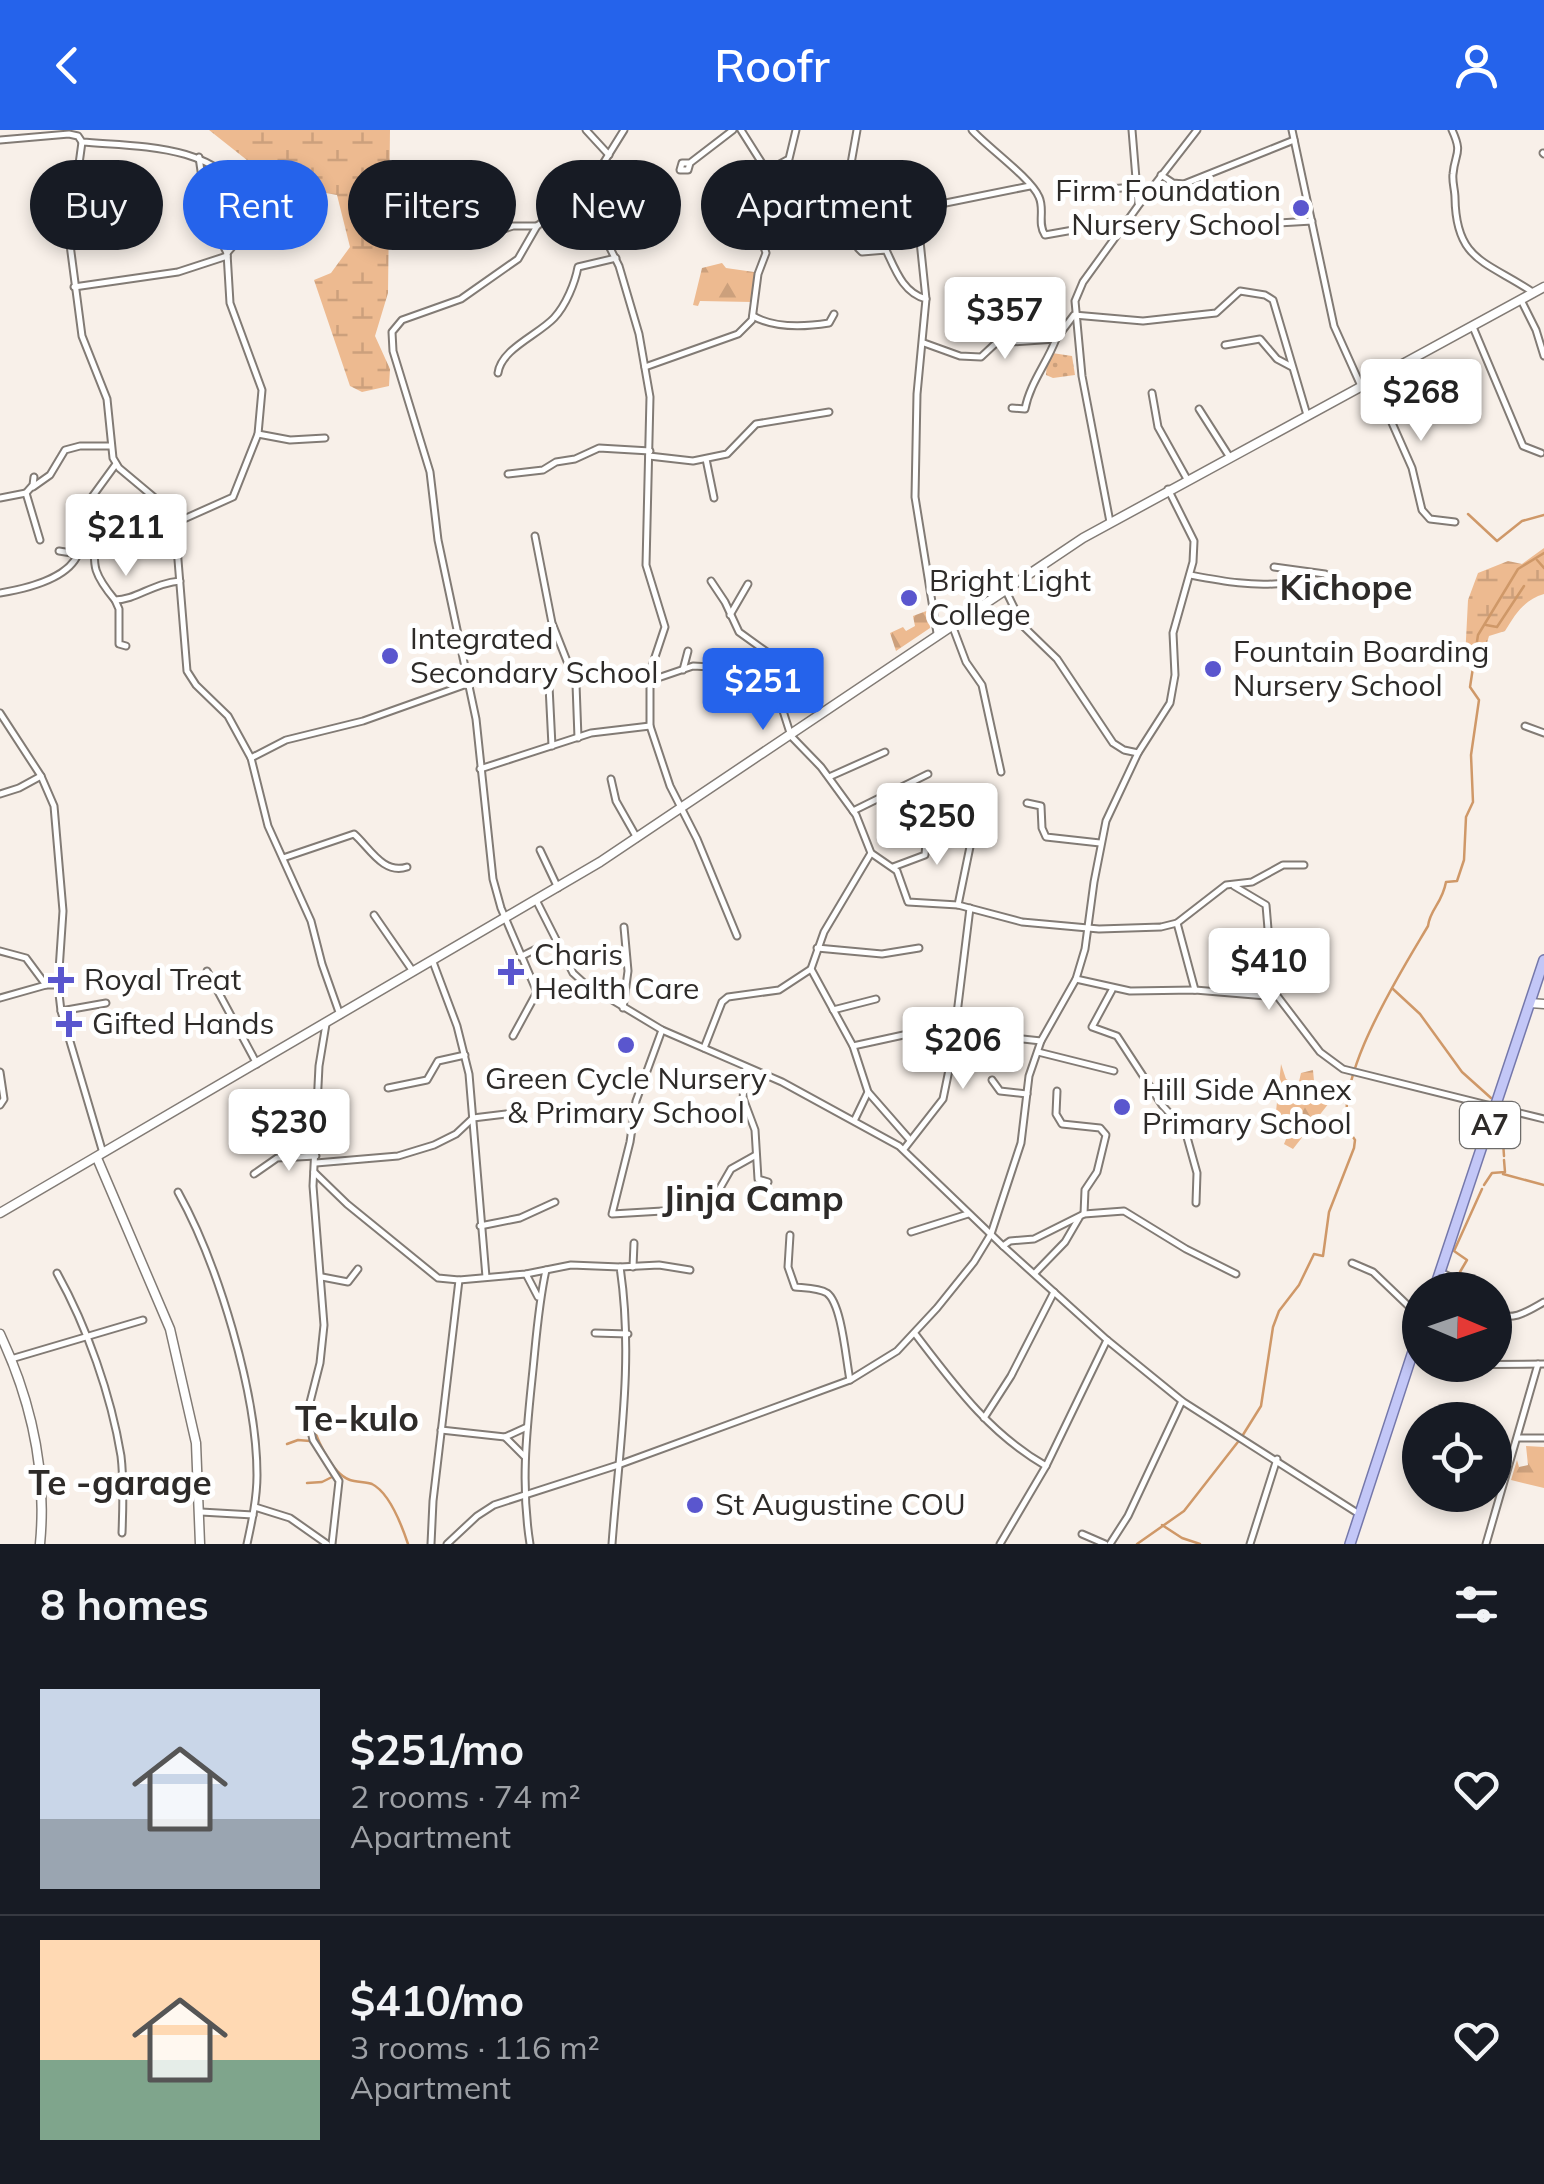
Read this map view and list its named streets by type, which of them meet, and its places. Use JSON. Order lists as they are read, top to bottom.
{
  "streets": {
    "main road": ["A7"]
  },
  "districts": [
    "Kichope",
    "Jinja Camp",
    "Te-kulo",
    "Te -garage"
  ],
  "places": {
    "other": [
      "Firm Foundation Nursery School",
      "Bright Light College",
      "Integrated Secondary School",
      "Fountain Boarding Nursery School",
      "Green Cycle Nursery & Primary School",
      "Hill Side Annex Primary School",
      "St Augustine COU"
    ],
    "health": ["Charis Health Care", "Royal Treat", "Gifted Hands"]
  },
  "north": "right",
  "page": {
    "header": "Roofr",
    "chip": [
      "Buy",
      "Rent",
      "Filters",
      "New",
      "Apartment"
    ],
    "price": [
      "$357",
      "$268",
      "$211",
      "$251",
      "$250",
      "$410",
      "$206",
      "$230"
    ],
    "heading": "8 homes",
    "list": [
      {
        "name": "$251/mo",
        "note": "2 rooms · 74 m² · Apartment"
      },
      {
        "name": "$410/mo",
        "note": "3 rooms · 116 m² · Apartment"
      }
    ]
  }
}
